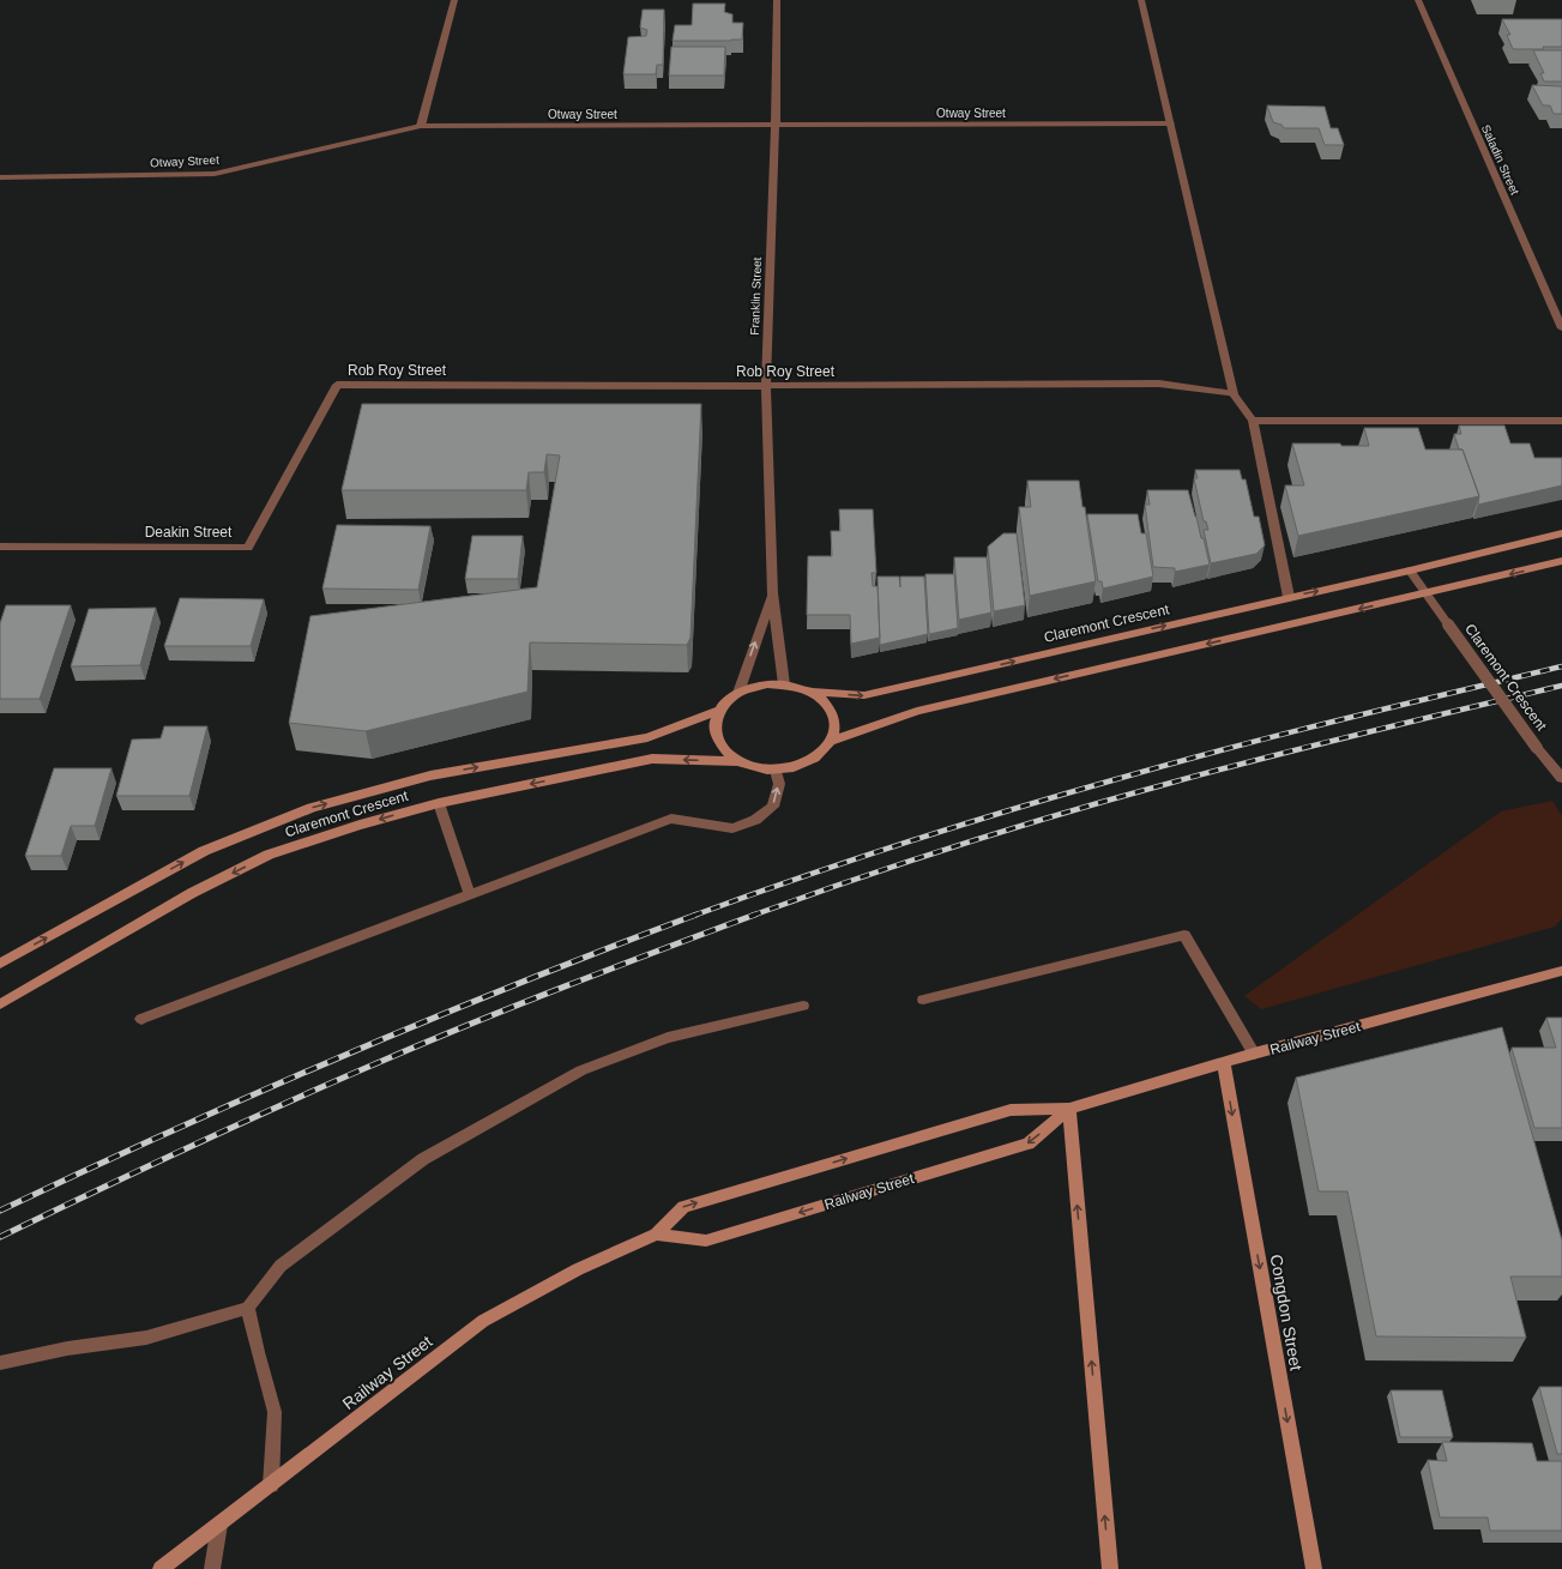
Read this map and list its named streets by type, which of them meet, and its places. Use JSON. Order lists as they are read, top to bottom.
{
  "streets": {
    "main road": ["Claremont Crescent", "Railway Street", "Congdon Street"],
    "street": [
      "Otway Street",
      "Saladin Street",
      "Franklin Street",
      "Rob Roy Street",
      "Deakin Street"
    ]
  },
  "crossings": [
    ["Otway Street", "Franklin Street"],
    ["Franklin Street", "Rob Roy Street"],
    ["Franklin Street", "Claremont Crescent"],
    ["Rob Roy Street", "Deakin Street"],
    ["Railway Street", "Congdon Street"]
  ],
  "one_way": ["Congdon Street"]
}
